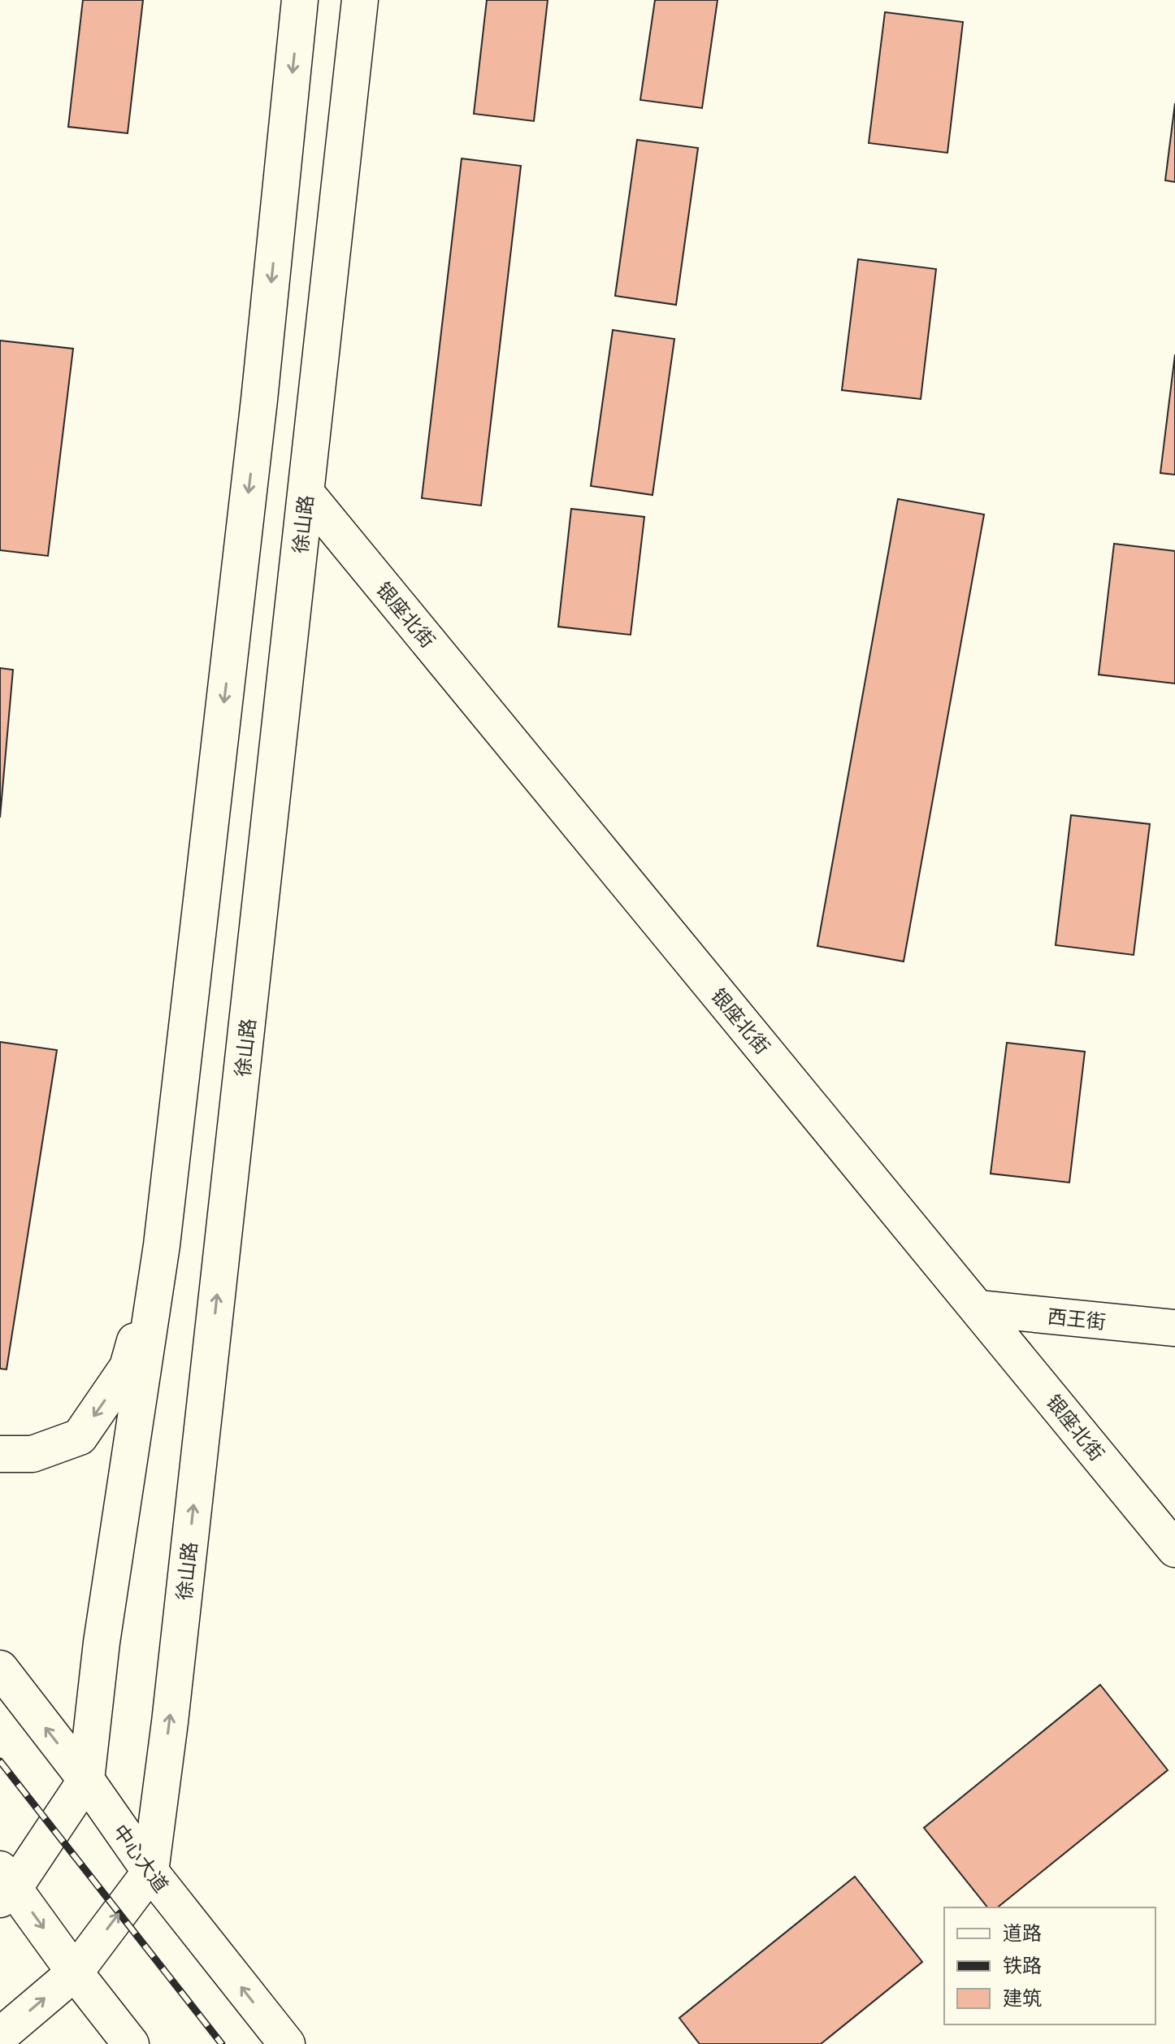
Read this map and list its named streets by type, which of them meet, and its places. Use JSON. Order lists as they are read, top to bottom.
{
  "streets": {
    "main road": [
      "徐山路",
      "银座北街",
      "西王街",
      "中心大道"
    ]
  },
  "crossings": [
    ["徐山路", "银座北街"],
    ["徐山路", "中心大道"],
    ["银座北街", "西王街"]
  ],
  "legend": ["道路", "铁路", "建筑"]
}
